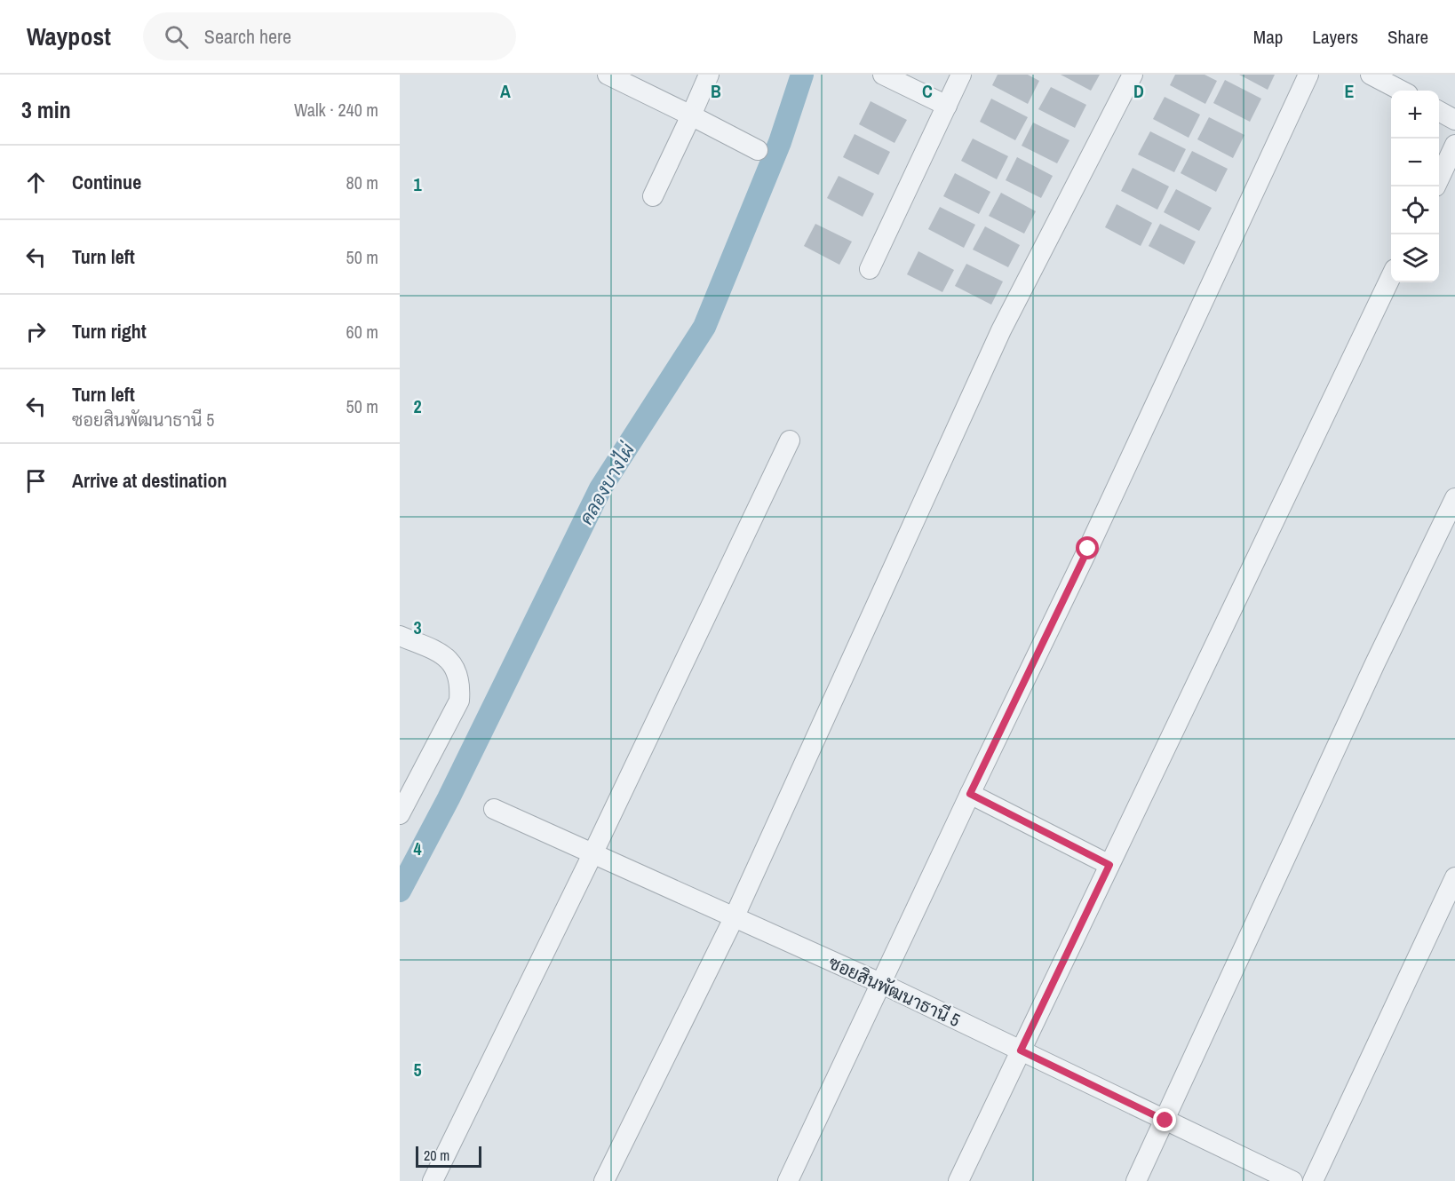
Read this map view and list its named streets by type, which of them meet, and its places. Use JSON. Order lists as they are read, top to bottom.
{
  "streets": {
    "street": ["ซอยสินพัฒนาธานี 5"]
  },
  "water": ["คลองบางไผ่"],
  "scale_bar": "20 m",
  "page": {
    "header": "Waypost",
    "search": "Search here",
    "nav": ["Map", "Layers", "Share"],
    "heading": ["3 min", "Walk · 240 m"],
    "map_buttons": ["+", "−"],
    "list": [
      ["Continue", "80 m"],
      ["Turn left", "50 m"],
      ["Turn right", "60 m"],
      ["Turn left", "ซอยสินพัฒนาธานี 5", "50 m"],
      "Arrive at destination"
    ],
    "scale": "20 m"
  },
  "grid": {
    "columns": [
      "A",
      "B",
      "C",
      "D",
      "E"
    ],
    "rows": [
      "1",
      "2",
      "3",
      "4",
      "5"
    ]
  }
}
